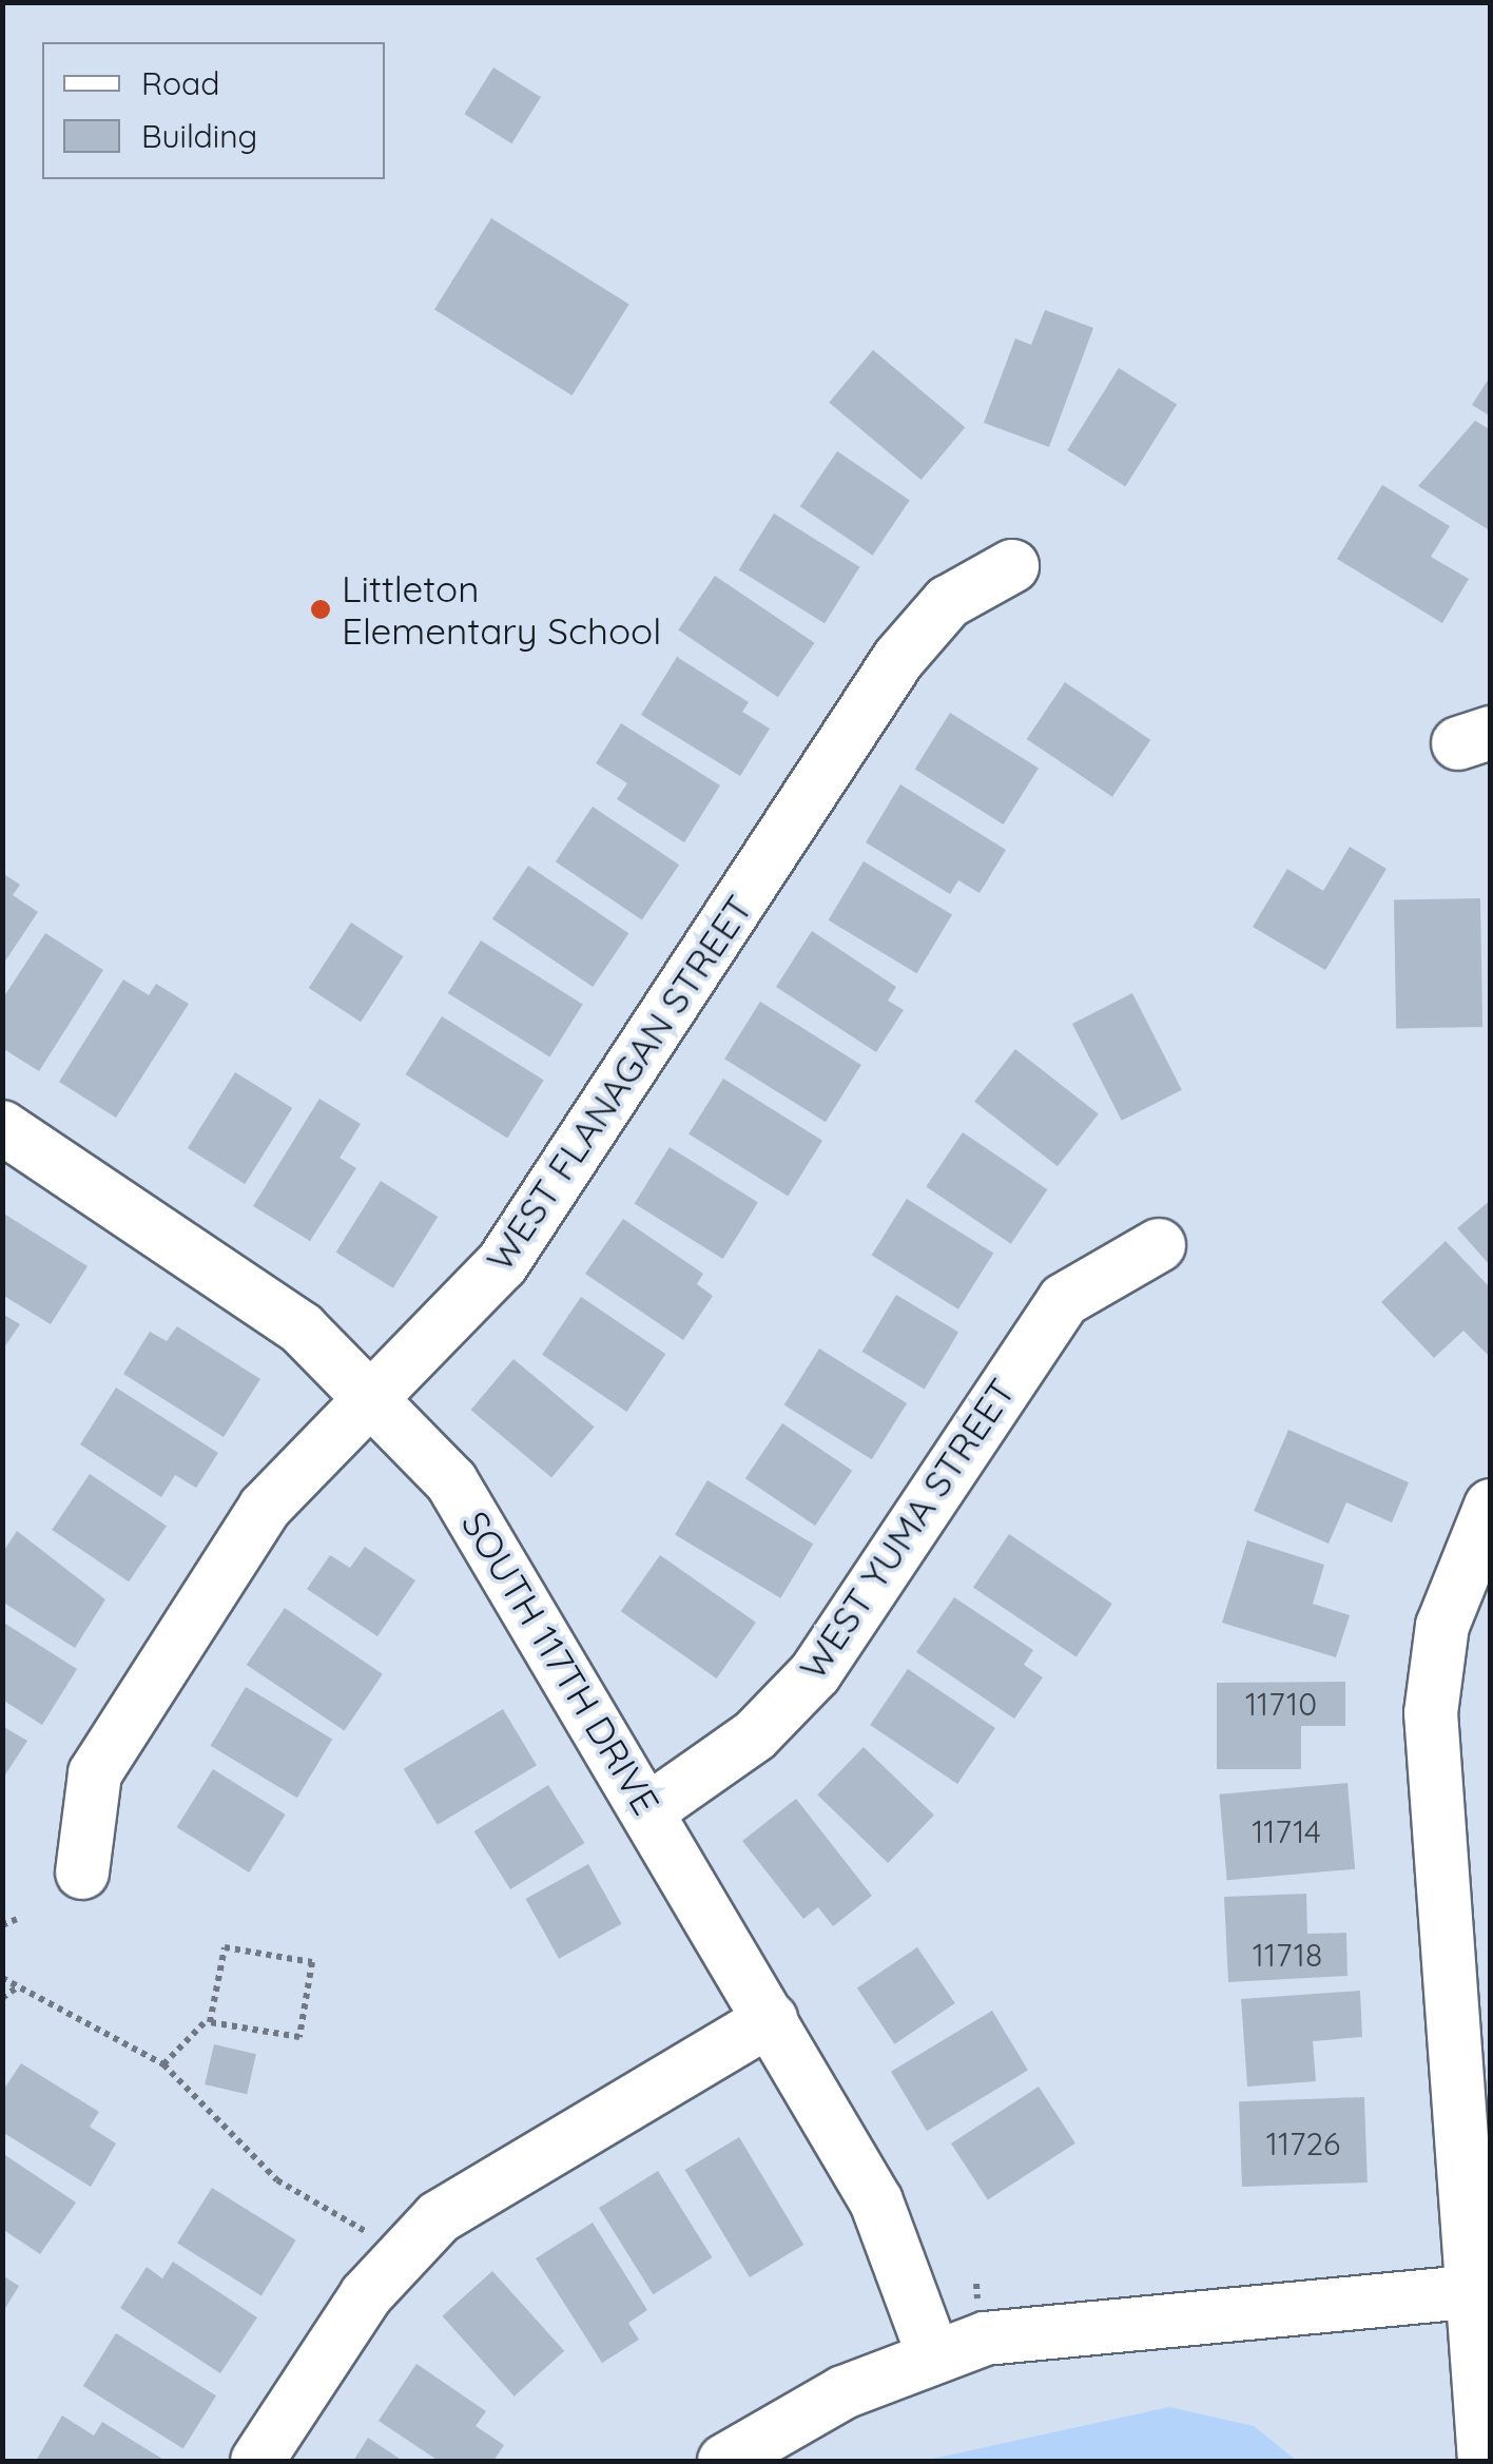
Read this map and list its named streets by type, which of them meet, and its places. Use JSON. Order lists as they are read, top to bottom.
{
  "streets": {
    "street": ["WEST FLANAGAN STREET", "WEST YUMA STREET", "SOUTH 117TH DRIVE"]
  },
  "crossings": [
    ["WEST FLANAGAN STREET", "SOUTH 117TH DRIVE"],
    ["WEST YUMA STREET", "SOUTH 117TH DRIVE"]
  ],
  "places": ["Littleton Elementary School"],
  "house_numbers": [
    "11710",
    "11714",
    "11718",
    "11726"
  ],
  "legend": ["Road", "Building"]
}
